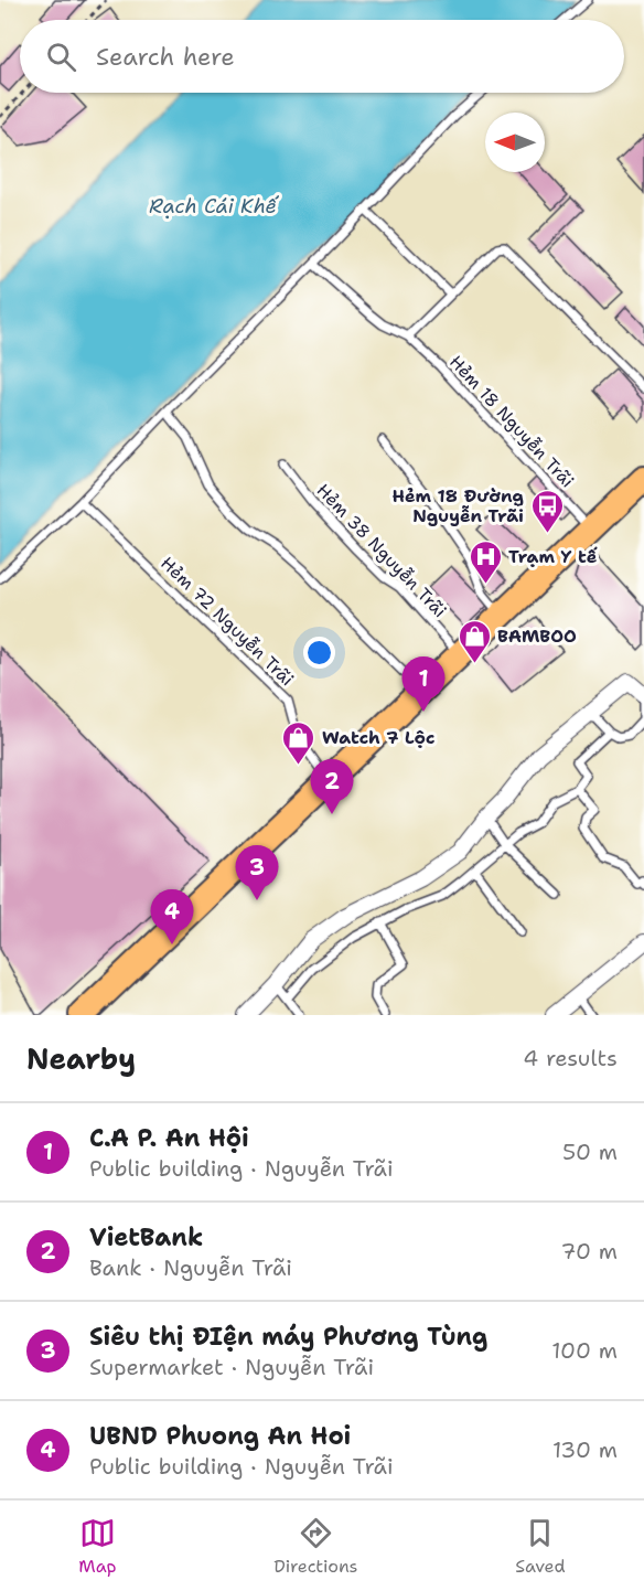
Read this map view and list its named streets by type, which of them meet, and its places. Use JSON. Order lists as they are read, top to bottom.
{
  "streets": {
    "lane": ["Hẻm 18 Nguyễn Trãi", "Hẻm 38 Nguyễn Trãi", "Hẻm 72 Nguyễn Trãi"]
  },
  "water": ["Rạch Cái Khế"],
  "places": {
    "bus stop": ["Hẻm 18 Đường Nguyễn Trãi"],
    "hospital": ["Trạm Y tế"],
    "shop": ["BAMBOO", "Watch 7 Lộc"]
  },
  "north": "left",
  "page": {
    "search": "Search here",
    "pins": [
      "1",
      "2",
      "3",
      "4"
    ],
    "heading": ["Nearby", "4 results"],
    "list": [
      {
        "mark": "1",
        "name": "C.A P. An Hội",
        "note": "Public building · Nguyễn Trãi",
        "value": "50 m"
      },
      {
        "mark": "2",
        "name": "VietBank",
        "note": "Bank · Nguyễn Trãi",
        "value": "70 m"
      },
      {
        "mark": "3",
        "name": "Siêu thị ĐIện máy Phương Tùng",
        "note": "Supermarket · Nguyễn Trãi",
        "value": "100 m"
      },
      {
        "mark": "4",
        "name": "UBND Phuong An Hoi",
        "note": "Public building · Nguyễn Trãi",
        "value": "130 m"
      }
    ],
    "nav": ["Map", "Directions", "Saved"]
  }
}
